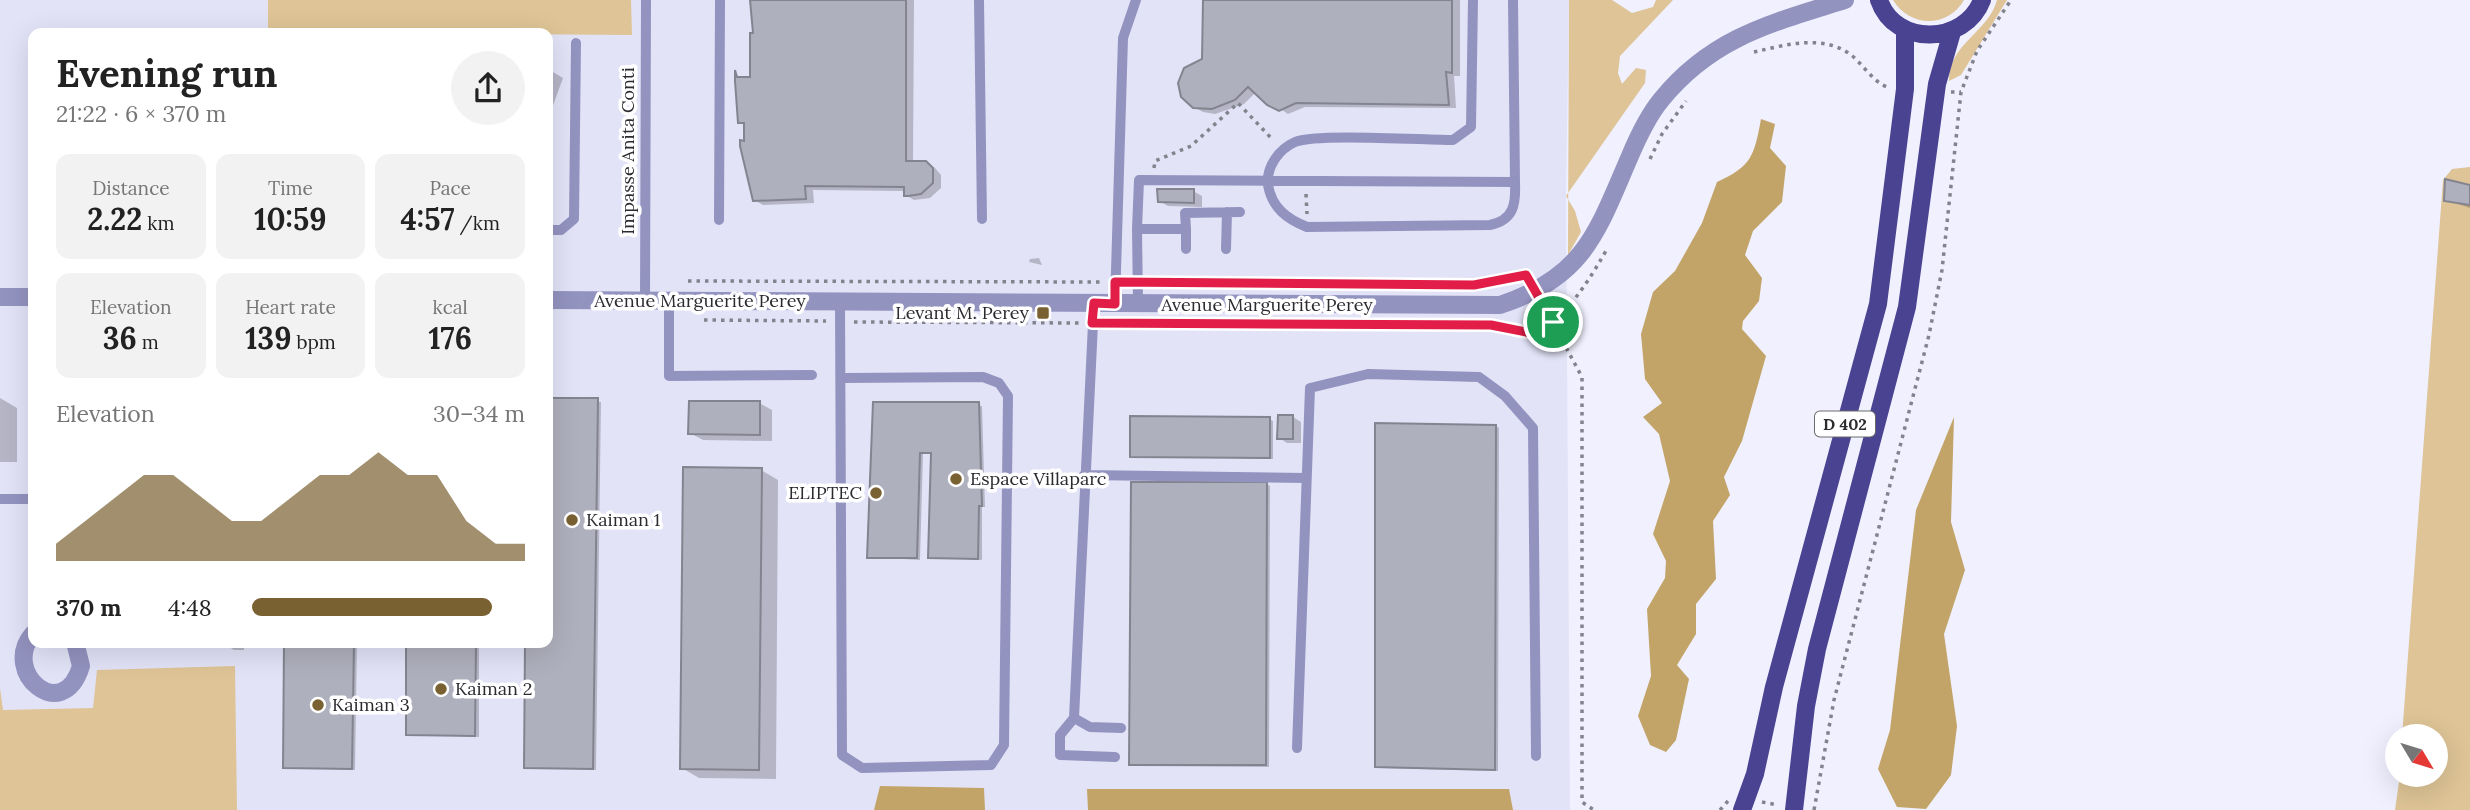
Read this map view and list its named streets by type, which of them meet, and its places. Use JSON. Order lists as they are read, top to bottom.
{
  "streets": {
    "main road": ["D 402"],
    "street": ["Avenue Marguerite Perey"],
    "lane": ["Impasse Anita Conti"]
  },
  "crossings": [
    ["Impasse Anita Conti", "Avenue Marguerite Perey"]
  ],
  "places": {
    "transit": ["Levant M. Perey"],
    "other": [
      "Espace Villaparc",
      "ELIPTEC",
      "Kaiman 1",
      "Kaiman 2",
      "Kaiman 3"
    ]
  },
  "north": "bottom right",
  "page": {
    "heading": ["Evening run", "21:22 · 6 × 370 m"],
    "stats": [
      ["Distance", "2.22 km"],
      ["Time", "10:59"],
      ["Pace", "4:57 /km"],
      ["Elevation", "36 m"],
      ["Heart rate", "139 bpm"],
      ["kcal", "176"]
    ],
    "chart": ["Elevation", "30–34 m"],
    "list": [
      {
        "name": "370 m",
        "note": "4:48"
      }
    ]
  }
}
